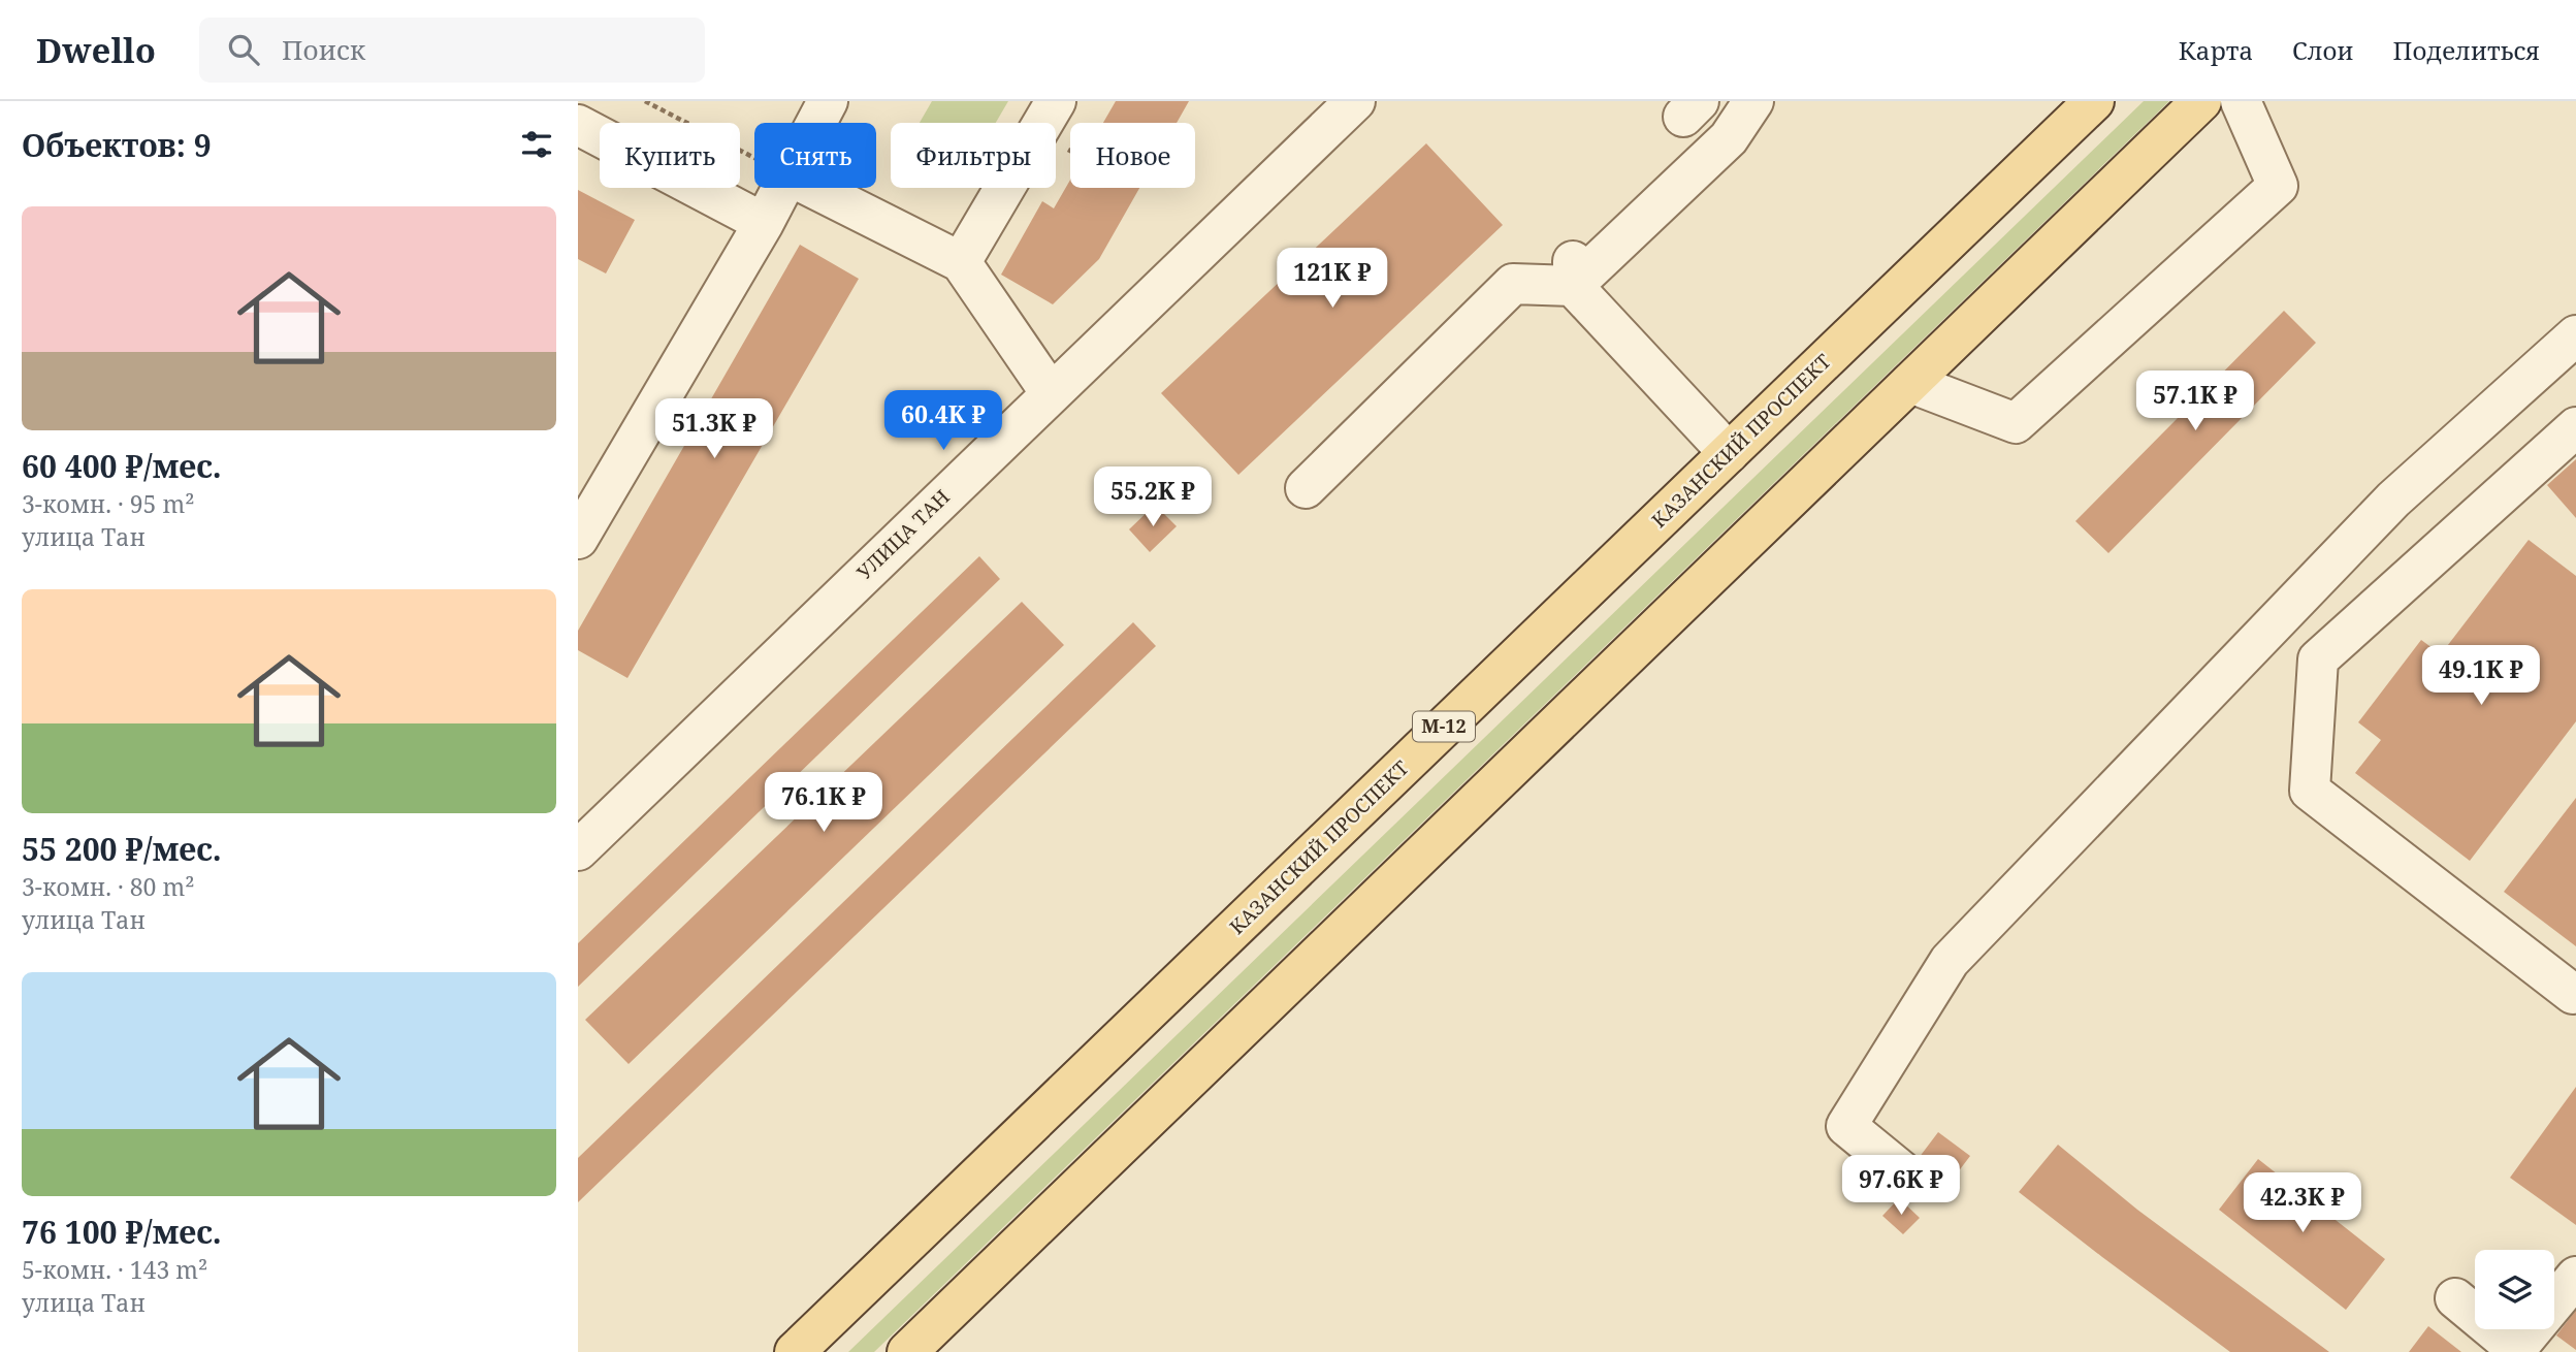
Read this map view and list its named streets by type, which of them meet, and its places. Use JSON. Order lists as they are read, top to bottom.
{
  "streets": {
    "main road": ["КАЗАНСКИЙ ПРОСПЕКТ", "М-12"],
    "street": ["УЛИЦА ТАН"]
  },
  "page": {
    "header": "Dwello",
    "search": "Поиск",
    "nav": ["Карта", "Слои", "Поделиться"],
    "heading": "Объектов: 9",
    "chip": [
      "Купить",
      "Снять",
      "Фильтры",
      "Новое"
    ],
    "list": [
      {
        "name": "60 400 ₽/мес.",
        "note": "3-комн. · 95 m² · улица Тан"
      },
      {
        "name": "55 200 ₽/мес.",
        "note": "3-комн. · 80 m² · улица Тан"
      },
      {
        "name": "76 100 ₽/мес.",
        "note": "5-комн. · 143 m² · улица Тан"
      }
    ],
    "price": [
      "121K ₽",
      "57.1K ₽",
      "60.4K ₽",
      "51.3K ₽",
      "55.2K ₽",
      "49.1K ₽",
      "76.1K ₽",
      "97.6K ₽",
      "42.3K ₽"
    ]
  }
}
